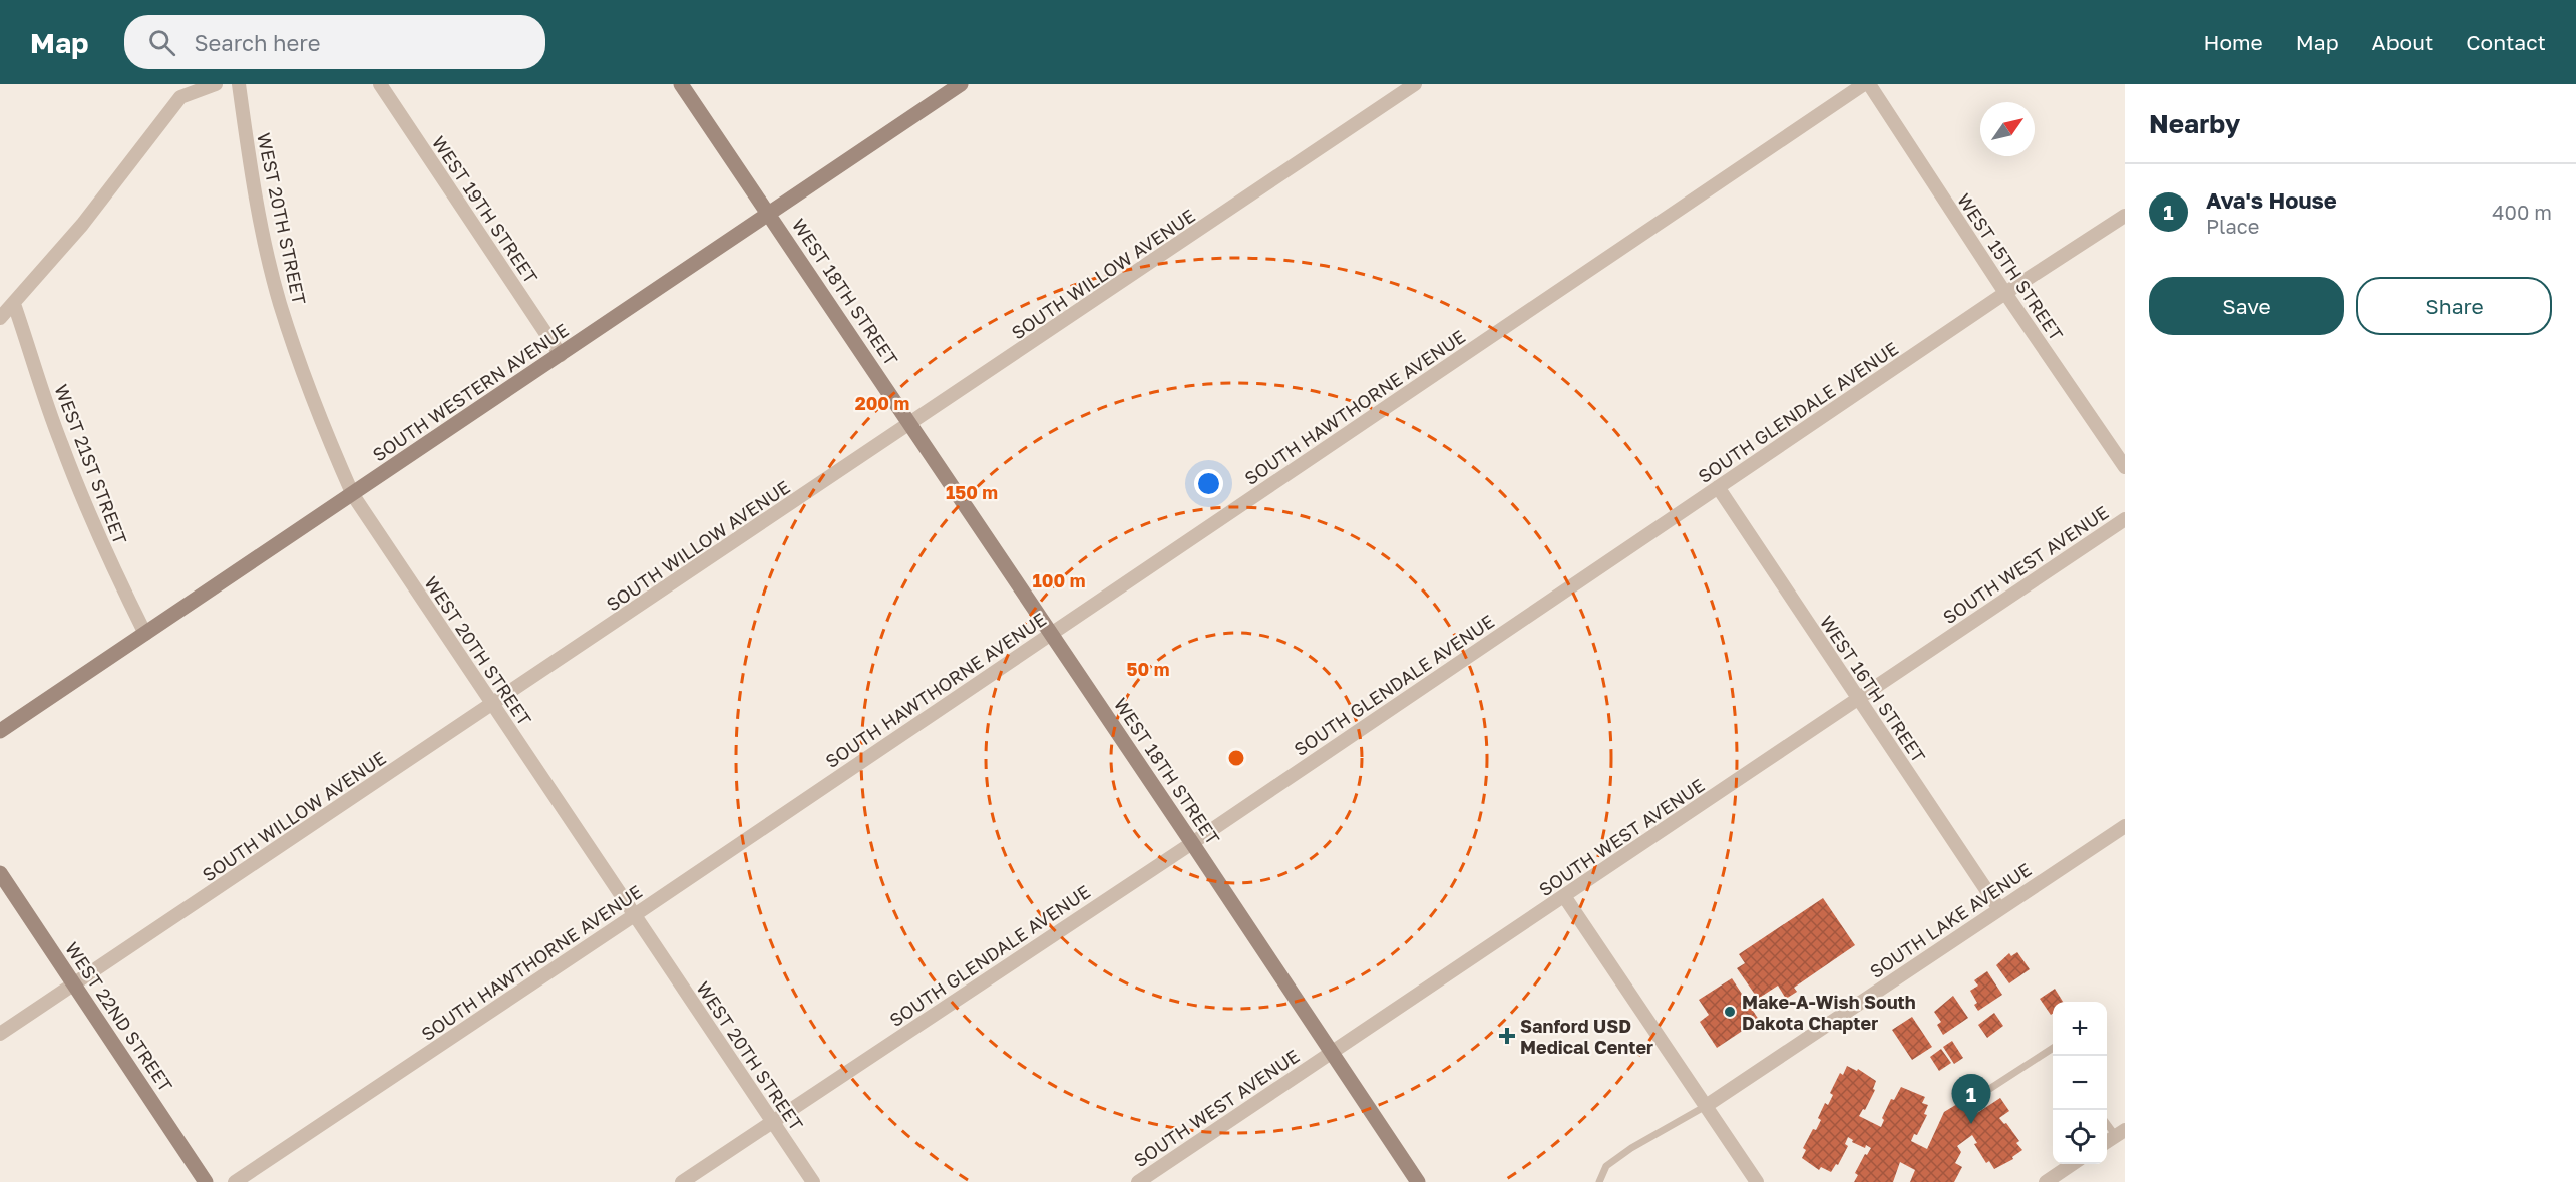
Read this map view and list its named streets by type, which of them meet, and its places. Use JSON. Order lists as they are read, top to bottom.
{
  "streets": {
    "street": [
      "WEST 19TH STREET",
      "WEST 20TH STREET",
      "WEST 15TH STREET",
      "SOUTH WILLOW AVENUE",
      "WEST 18TH STREET",
      "SOUTH WESTERN AVENUE",
      "SOUTH HAWTHORNE AVENUE",
      "SOUTH GLENDALE AVENUE",
      "WEST 21ST STREET",
      "SOUTH WEST AVENUE",
      "WEST 16TH STREET",
      "SOUTH LAKE AVENUE",
      "WEST 22ND STREET"
    ]
  },
  "crossings": [
    ["WEST 19TH STREET", "SOUTH WESTERN AVENUE"],
    ["WEST 20TH STREET", "SOUTH WILLOW AVENUE"],
    ["WEST 20TH STREET", "SOUTH WESTERN AVENUE"],
    ["WEST 20TH STREET", "SOUTH HAWTHORNE AVENUE"],
    ["WEST 20TH STREET", "SOUTH GLENDALE AVENUE"],
    ["WEST 15TH STREET", "SOUTH GLENDALE AVENUE"],
    ["SOUTH WILLOW AVENUE", "WEST 18TH STREET"],
    ["SOUTH WILLOW AVENUE", "WEST 22ND STREET"],
    ["WEST 18TH STREET", "SOUTH WESTERN AVENUE"],
    ["WEST 18TH STREET", "SOUTH HAWTHORNE AVENUE"],
    ["WEST 18TH STREET", "SOUTH GLENDALE AVENUE"],
    ["WEST 18TH STREET", "SOUTH WEST AVENUE"],
    ["SOUTH WESTERN AVENUE", "WEST 21ST STREET"],
    ["SOUTH GLENDALE AVENUE", "WEST 16TH STREET"],
    ["SOUTH WEST AVENUE", "WEST 16TH STREET"],
    ["WEST 16TH STREET", "SOUTH LAKE AVENUE"]
  ],
  "places": {
    "other": ["Make-A-Wish South Dakota Chapter"],
    "health": ["Sanford USD Medical Center"]
  },
  "north": "top right",
  "page": {
    "header": "Map",
    "search": "Search here",
    "nav": [
      "Home",
      "Map",
      "About",
      "Contact"
    ],
    "heading": "Nearby",
    "list": [
      {
        "mark": "1",
        "name": "Ava's House",
        "note": "Place",
        "value": "400 m"
      }
    ],
    "buttons": ["Save", "Share"],
    "map_buttons": ["+", "−"],
    "pins": "1"
  },
  "rings": [
    "200 m",
    "150 m",
    "100 m",
    "50 m"
  ]
}
